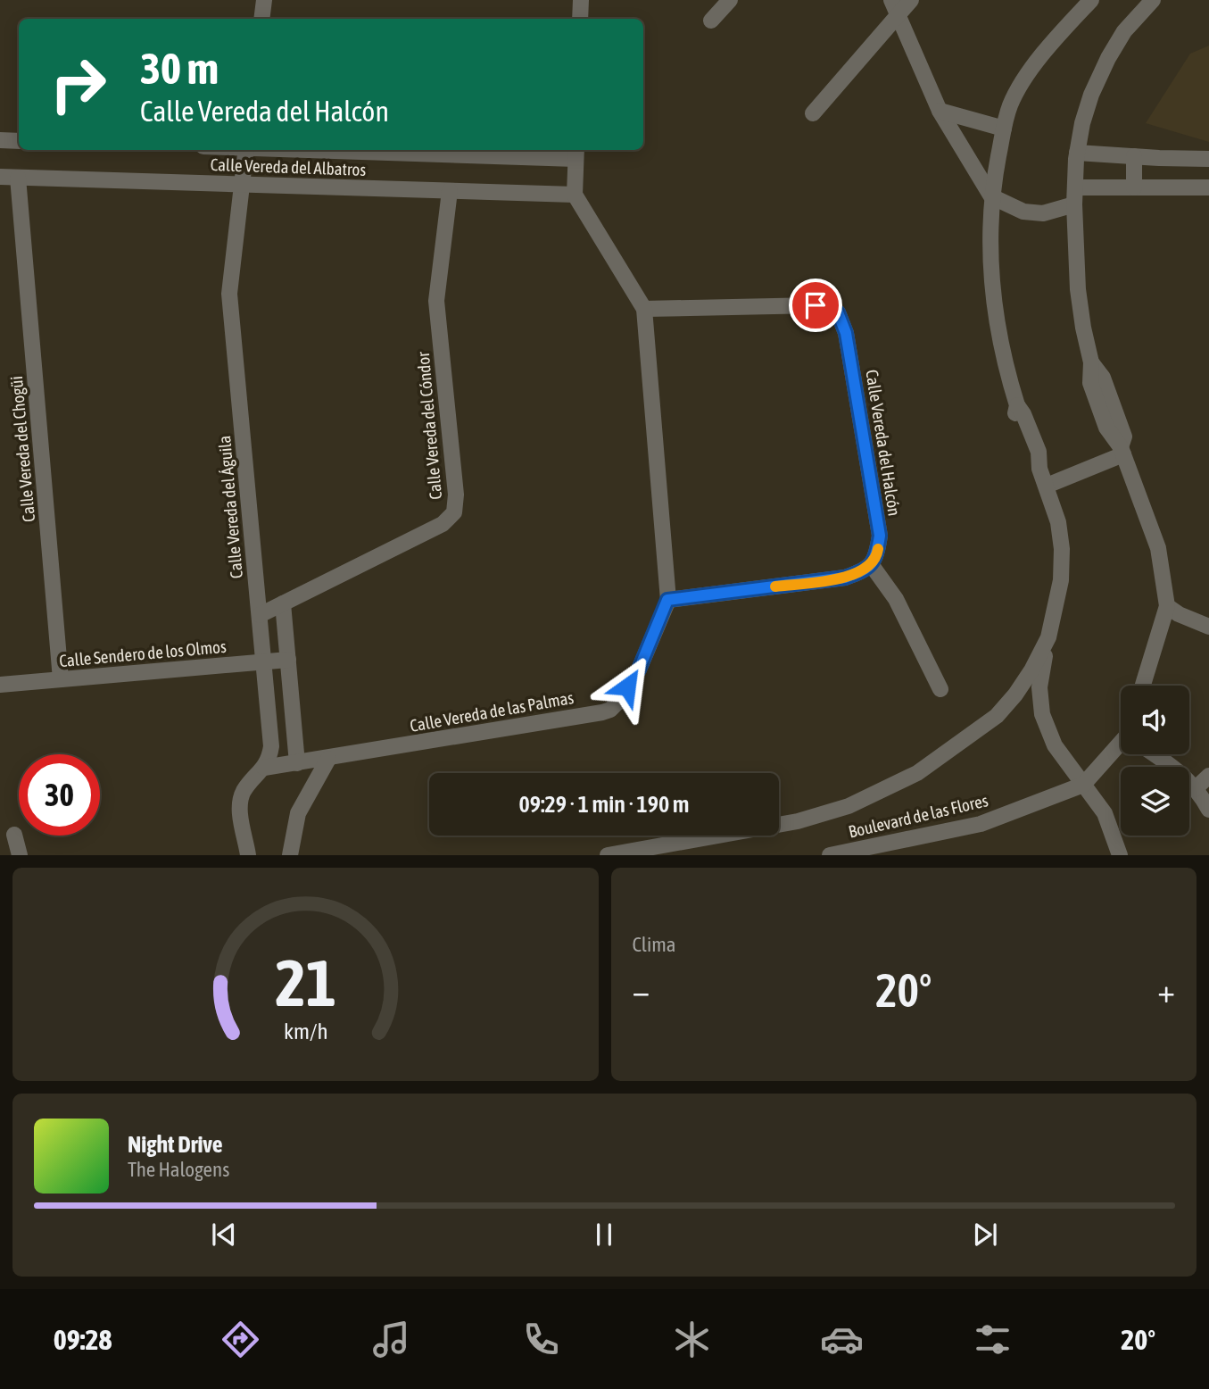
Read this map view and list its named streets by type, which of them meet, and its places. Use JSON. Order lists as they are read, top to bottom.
{
  "streets": {
    "street": [
      "Calle Vereda del Albatros",
      "Calle Vereda del Cóndor",
      "Calle Vereda del Halcón",
      "Calle Vereda del Chogüi",
      "Calle Vereda del Águila",
      "Calle Sendero de los Olmos",
      "Calle Vereda de las Palmas",
      "Boulevard de las Flores"
    ]
  },
  "crossings": [
    ["Calle Vereda del Albatros", "Calle Vereda del Cóndor"],
    ["Calle Vereda del Albatros", "Calle Vereda del Chogüi"],
    ["Calle Vereda del Albatros", "Calle Vereda del Águila"],
    ["Calle Vereda del Cóndor", "Calle Vereda del Águila"],
    ["Calle Vereda del Halcón", "Calle Vereda de las Palmas"],
    ["Calle Vereda del Chogüi", "Calle Sendero de los Olmos"],
    ["Calle Vereda del Águila", "Calle Sendero de los Olmos"],
    ["Calle Vereda del Águila", "Calle Vereda de las Palmas"]
  ],
  "page": {
    "turn": ["30 m", "Calle Vereda del Halcón"],
    "limit": "30",
    "trip": "09:29 · 1 min · 190 m",
    "tile": "Clima",
    "heat": ["−", "20°", "+"],
    "song": ["Night Drive", "The Halogens"],
    "tabs": ["09:28", "20°"],
    "gauge": ["21", "km/h"]
  }
}
